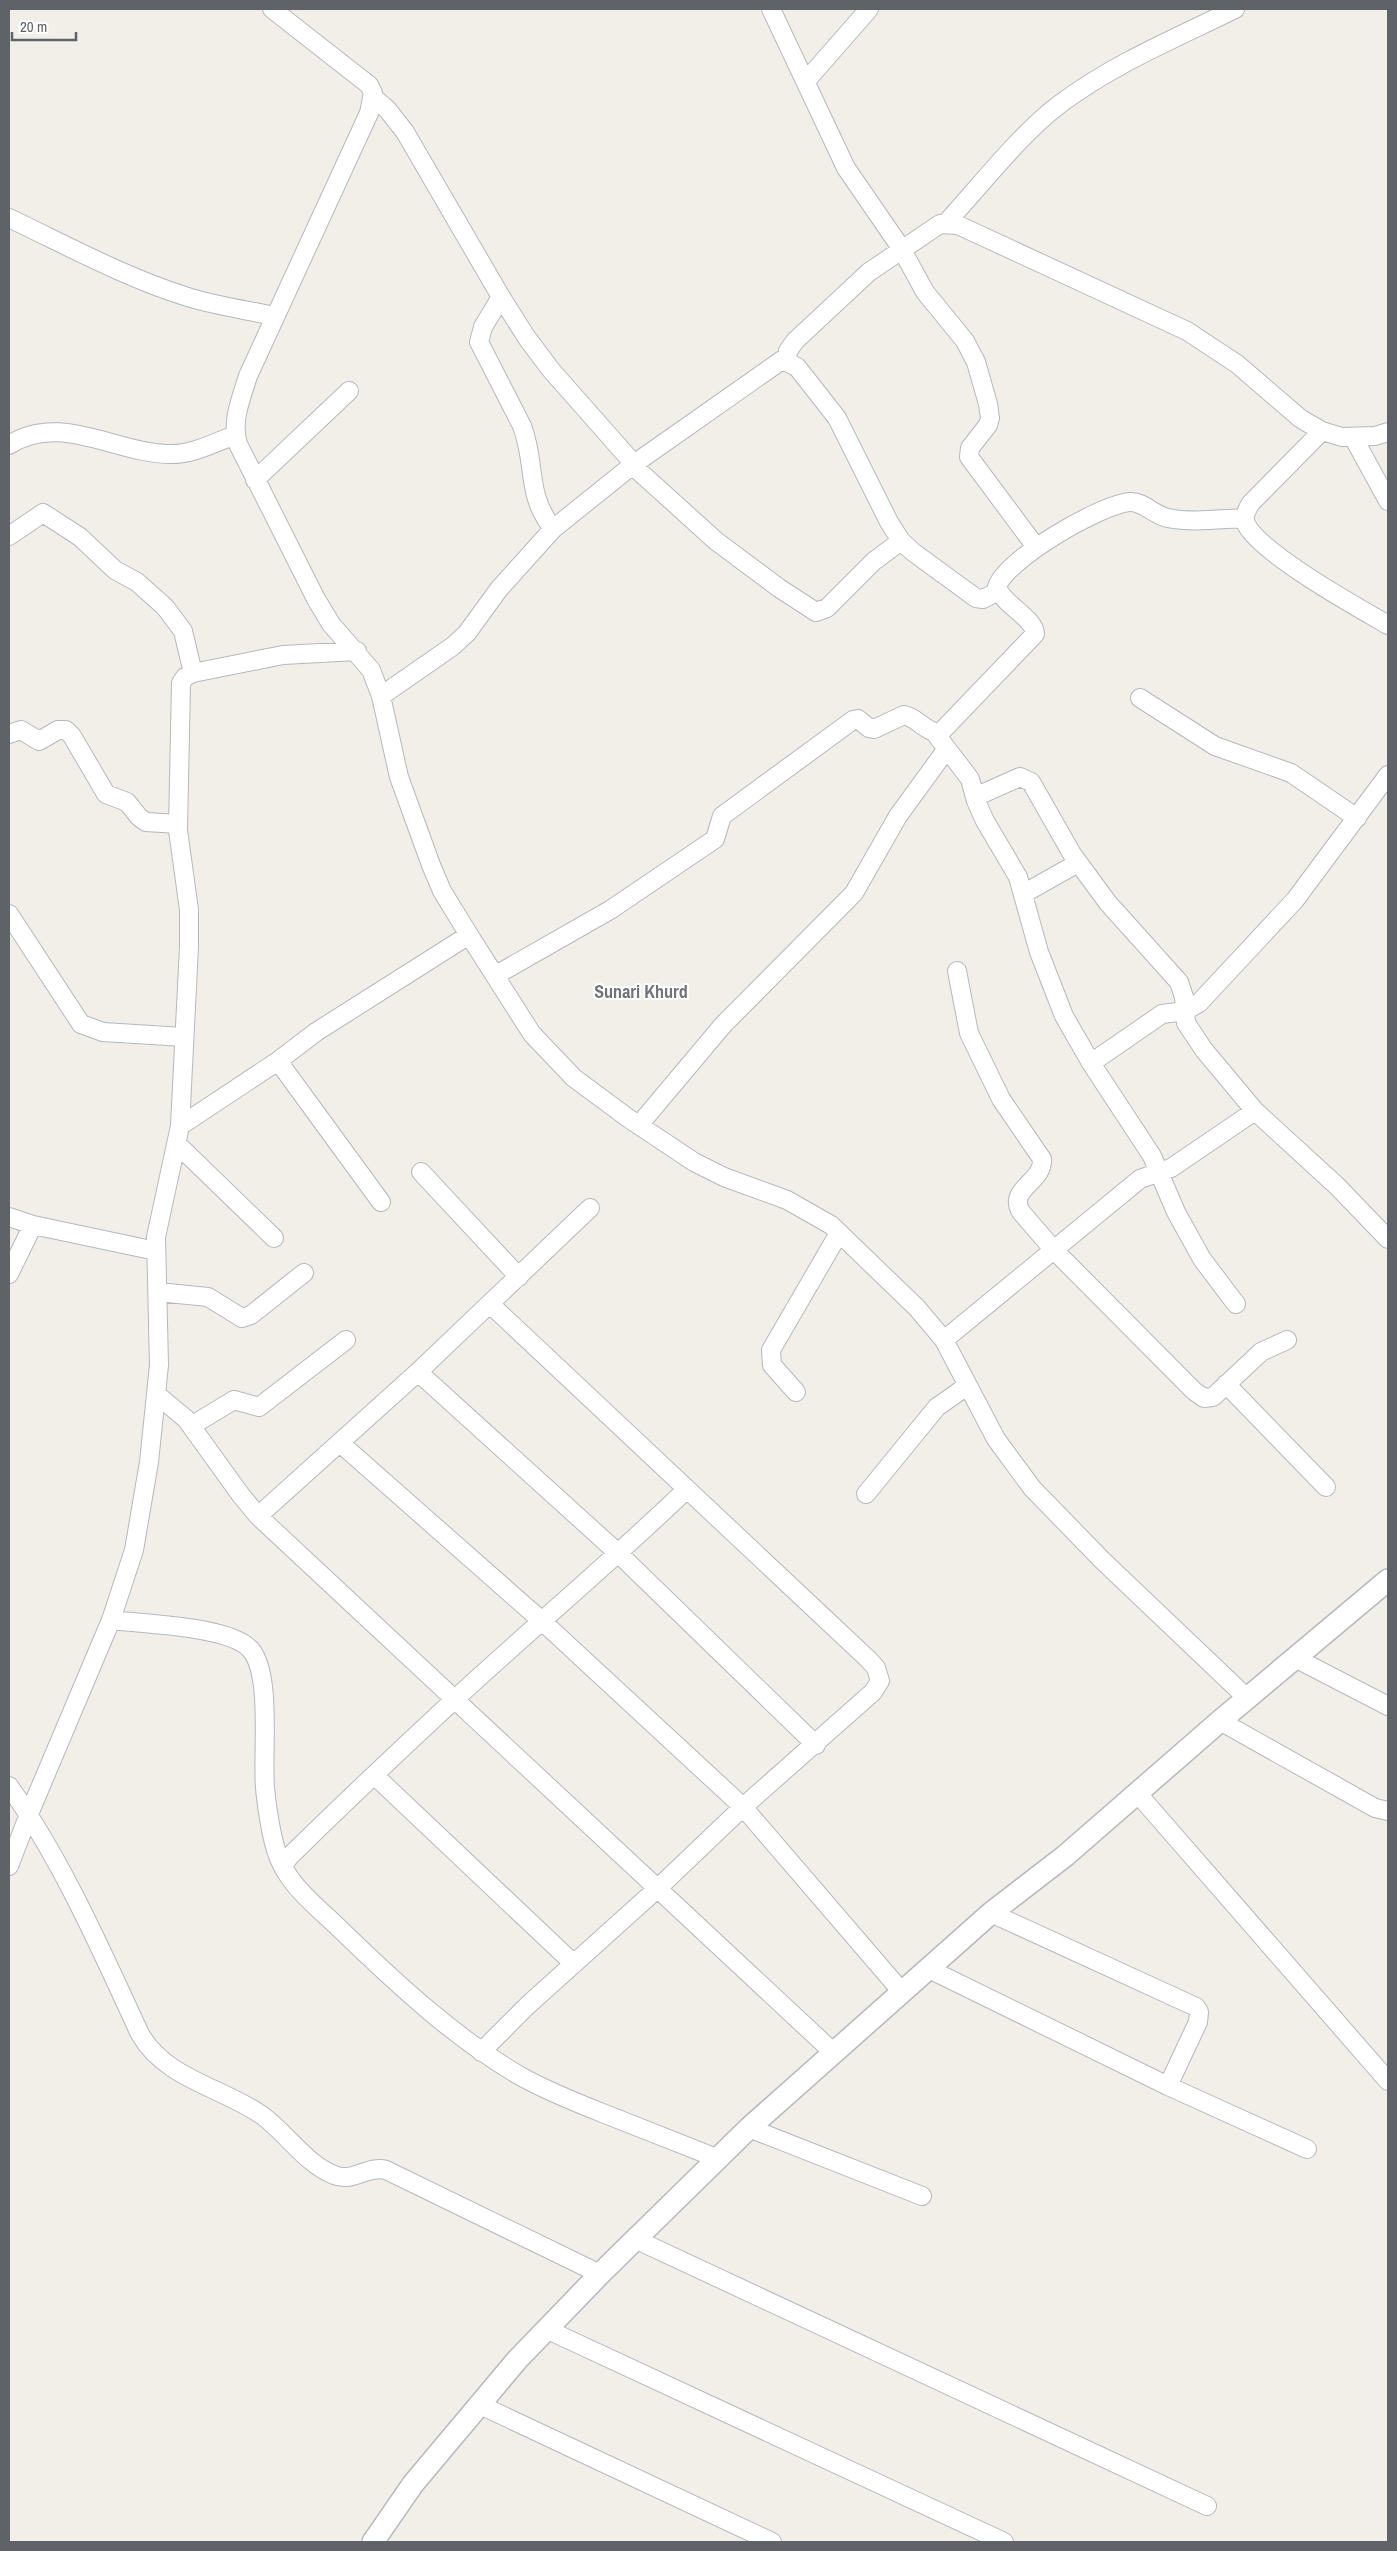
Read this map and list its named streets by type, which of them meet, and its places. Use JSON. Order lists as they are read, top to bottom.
{
  "districts": ["Sunari Khurd"],
  "scale_bar": "20 m"
}
